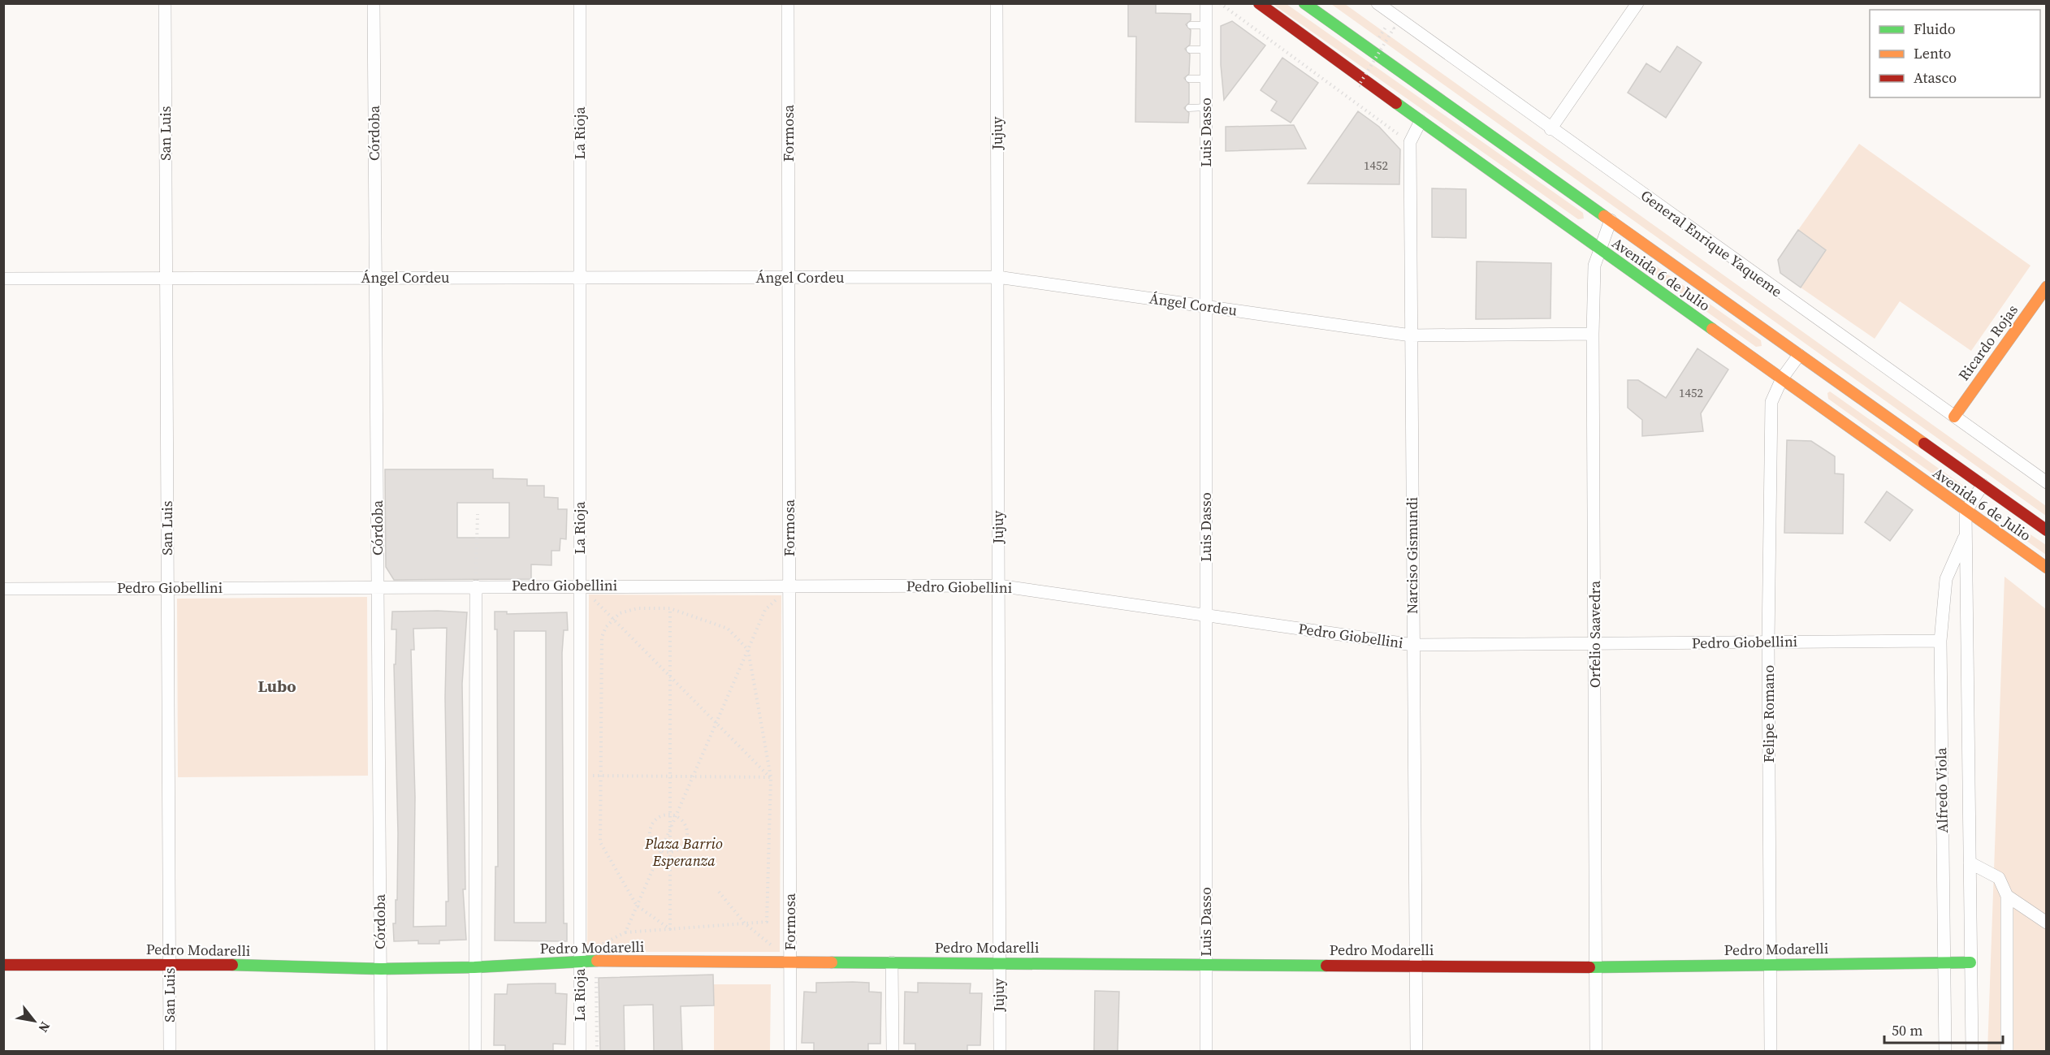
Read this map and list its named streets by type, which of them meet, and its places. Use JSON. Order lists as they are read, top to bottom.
{
  "streets": {
    "street": [
      "Luis Dasso",
      "San Luis",
      "Córdoba",
      "La Rioja",
      "Formosa",
      "Jujuy",
      "General Enrique Yaqueme",
      "Avenida 6 de Julio",
      "Ángel Cordeu",
      "Ricardo Rojas",
      "Narciso Gismundi",
      "Pedro Giobellini",
      "Orfelio Saavedra",
      "Felipe Romano",
      "Alfredo Viola",
      "Pedro Modarelli"
    ]
  },
  "crossings": [
    ["Luis Dasso", "Ángel Cordeu"],
    ["Luis Dasso", "Pedro Giobellini"],
    ["Luis Dasso", "Pedro Modarelli"],
    ["San Luis", "Ángel Cordeu"],
    ["San Luis", "Pedro Giobellini"],
    ["San Luis", "Pedro Modarelli"],
    ["Córdoba", "Ángel Cordeu"],
    ["Córdoba", "Pedro Giobellini"],
    ["Córdoba", "Pedro Modarelli"],
    ["La Rioja", "Ángel Cordeu"],
    ["La Rioja", "Pedro Giobellini"],
    ["La Rioja", "Pedro Modarelli"],
    ["Formosa", "Ángel Cordeu"],
    ["Formosa", "Pedro Giobellini"],
    ["Formosa", "Pedro Modarelli"],
    ["Jujuy", "Ángel Cordeu"],
    ["Jujuy", "Pedro Giobellini"],
    ["Jujuy", "Pedro Modarelli"],
    ["General Enrique Yaqueme", "Ricardo Rojas"],
    ["Avenida 6 de Julio", "Narciso Gismundi"],
    ["Avenida 6 de Julio", "Orfelio Saavedra"],
    ["Avenida 6 de Julio", "Felipe Romano"],
    ["Avenida 6 de Julio", "Alfredo Viola"],
    ["Ángel Cordeu", "Narciso Gismundi"],
    ["Ángel Cordeu", "Orfelio Saavedra"],
    ["Narciso Gismundi", "Pedro Giobellini"],
    ["Narciso Gismundi", "Pedro Modarelli"],
    ["Pedro Giobellini", "Orfelio Saavedra"],
    ["Pedro Giobellini", "Felipe Romano"],
    ["Pedro Giobellini", "Alfredo Viola"],
    ["Orfelio Saavedra", "Pedro Modarelli"],
    ["Felipe Romano", "Pedro Modarelli"],
    ["Alfredo Viola", "Pedro Modarelli"]
  ],
  "districts": ["Lubo"],
  "parks": ["Plaza Barrio Esperanza"],
  "house_numbers": ["1452", "1452"],
  "legend": ["Fluido", "Lento", "Atasco"],
  "scale_bar": "50 m",
  "north": "bottom right"
}
